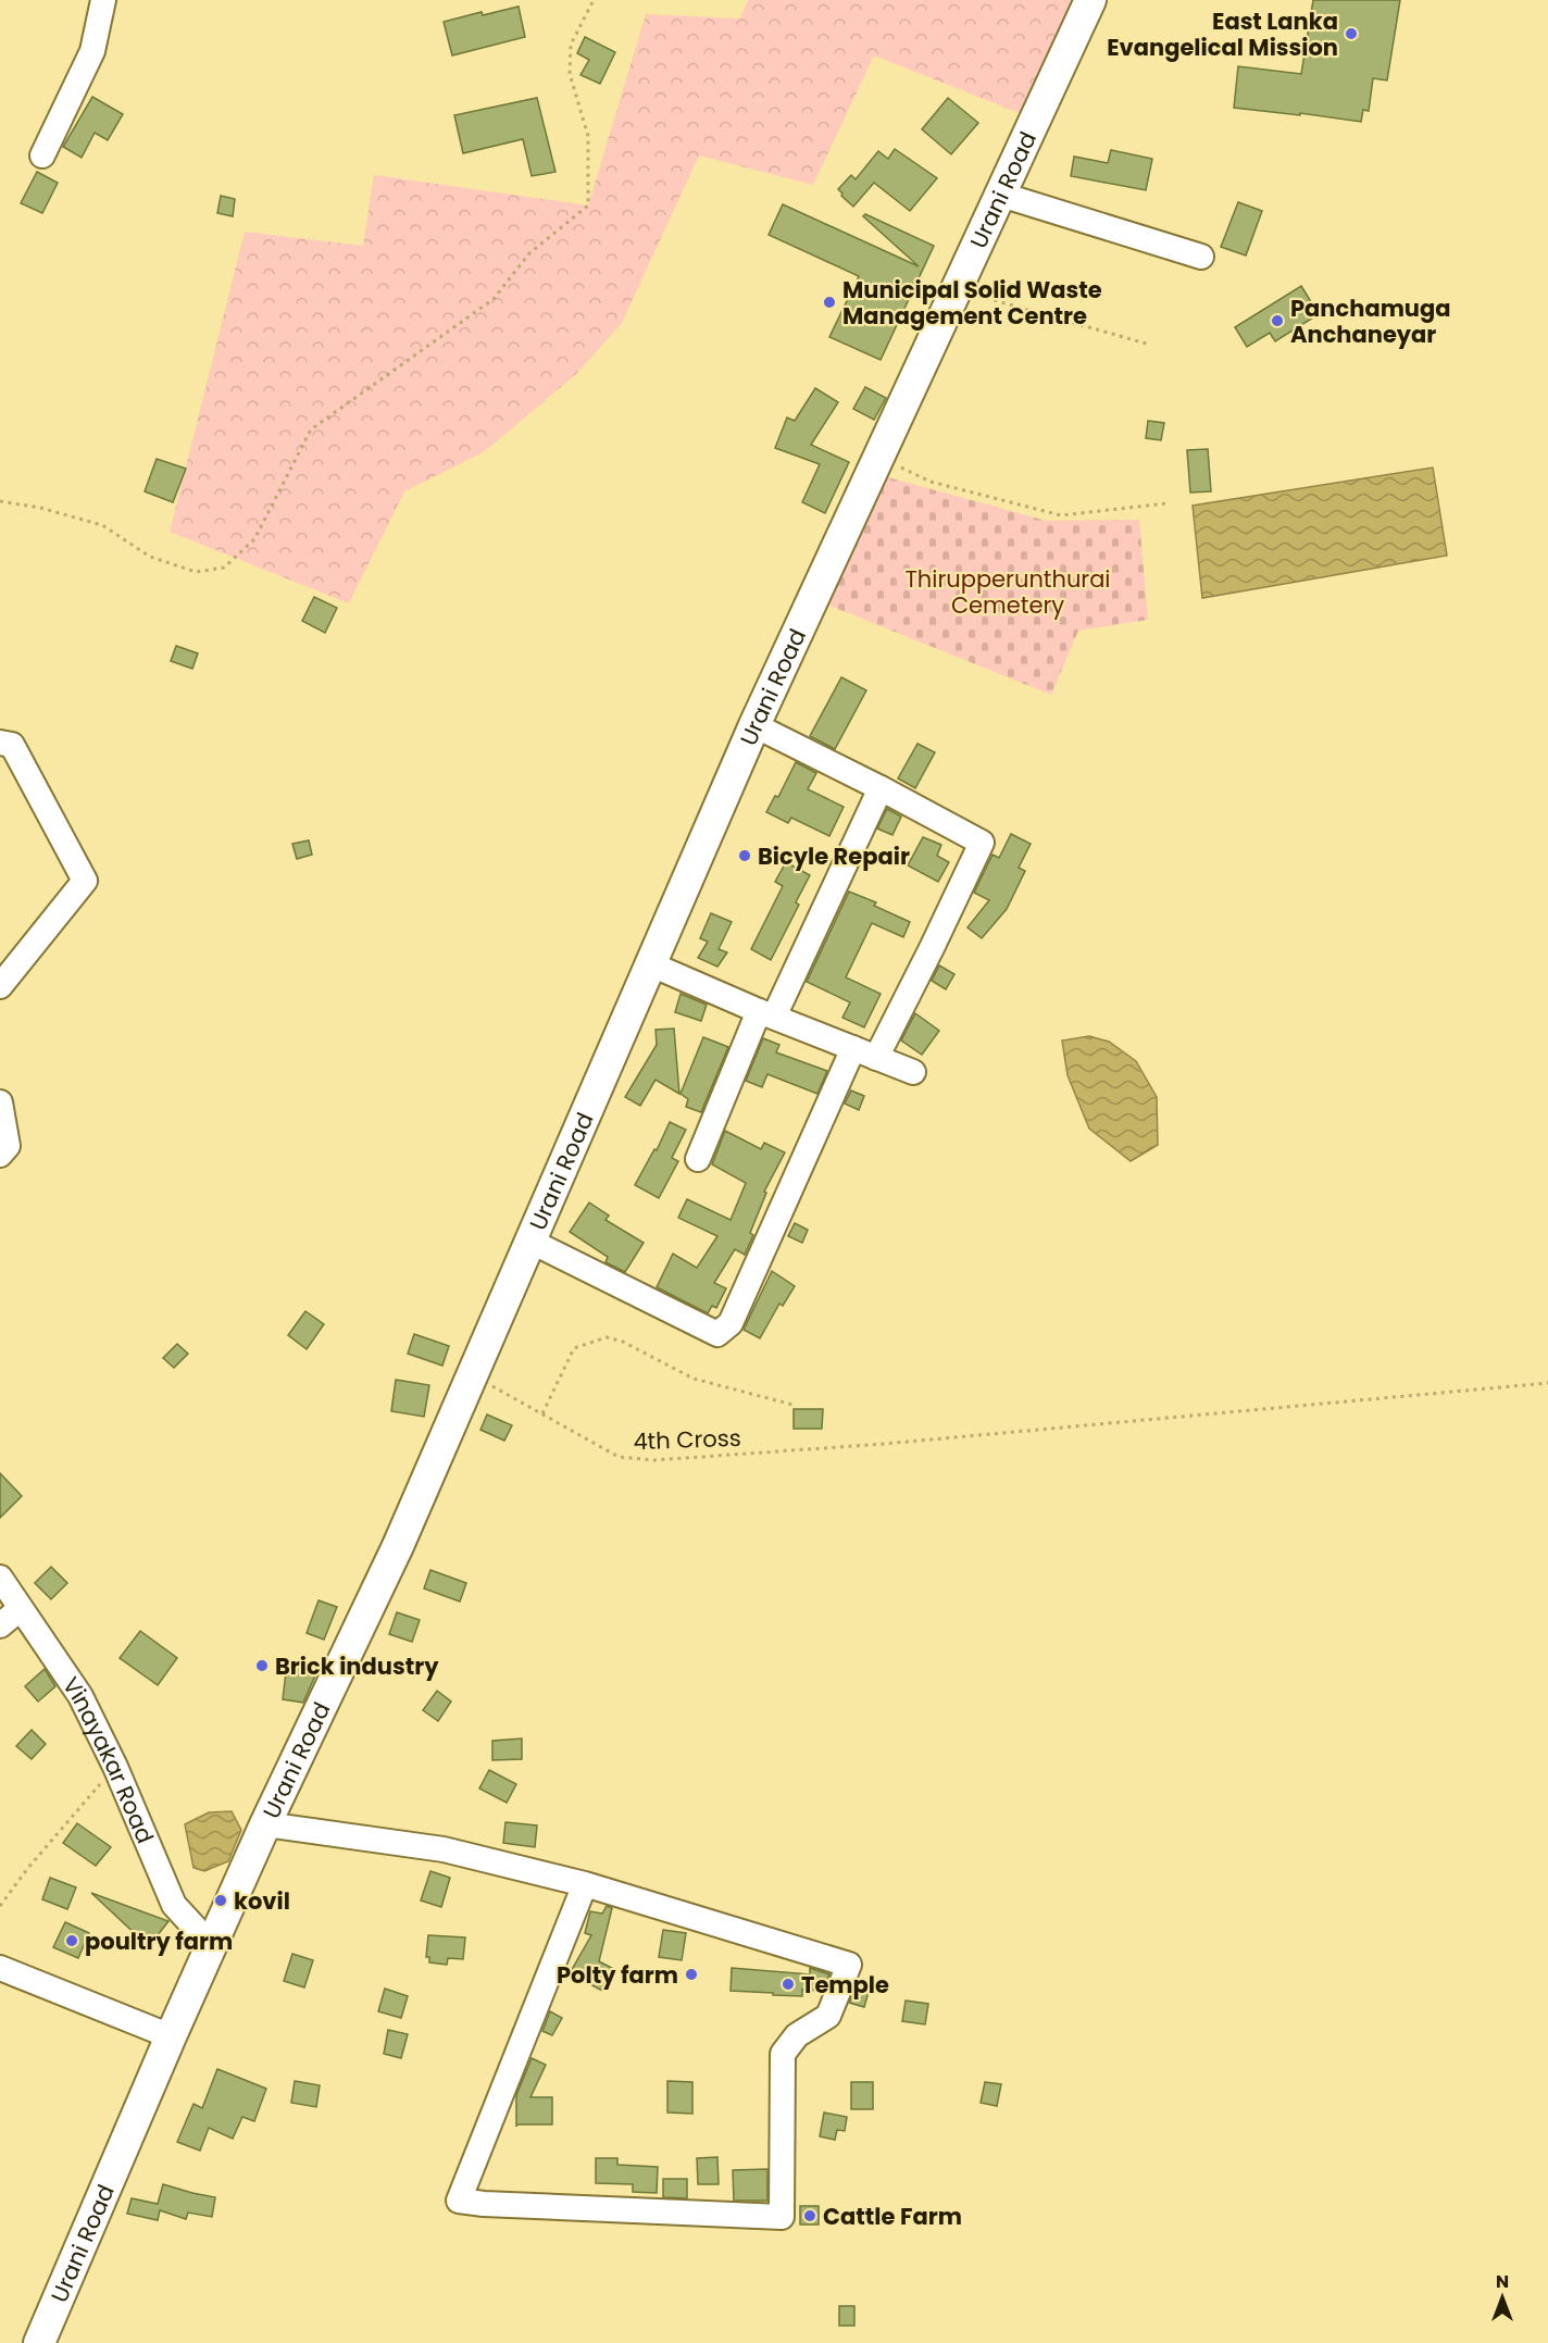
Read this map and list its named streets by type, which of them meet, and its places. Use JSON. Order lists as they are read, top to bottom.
{
  "streets": {
    "main road": ["Urani Road"],
    "street": ["Vinayakar Road"],
    "path": ["4th Cross"]
  },
  "crossings": [
    ["Urani Road", "4th Cross"],
    ["Urani Road", "Vinayakar Road"]
  ],
  "parks": ["Thirupperunthurai Cemetery"],
  "places": [
    "East Lanka Evangelical Mission",
    "Municipal Solid Waste Management Centre",
    "Panchamuga Anchaneyar",
    "Bicyle Repair",
    "Brick industry",
    "kovil",
    "poultry farm",
    "Polty farm",
    "Temple",
    "Cattle Farm"
  ],
  "north": "top"
}
